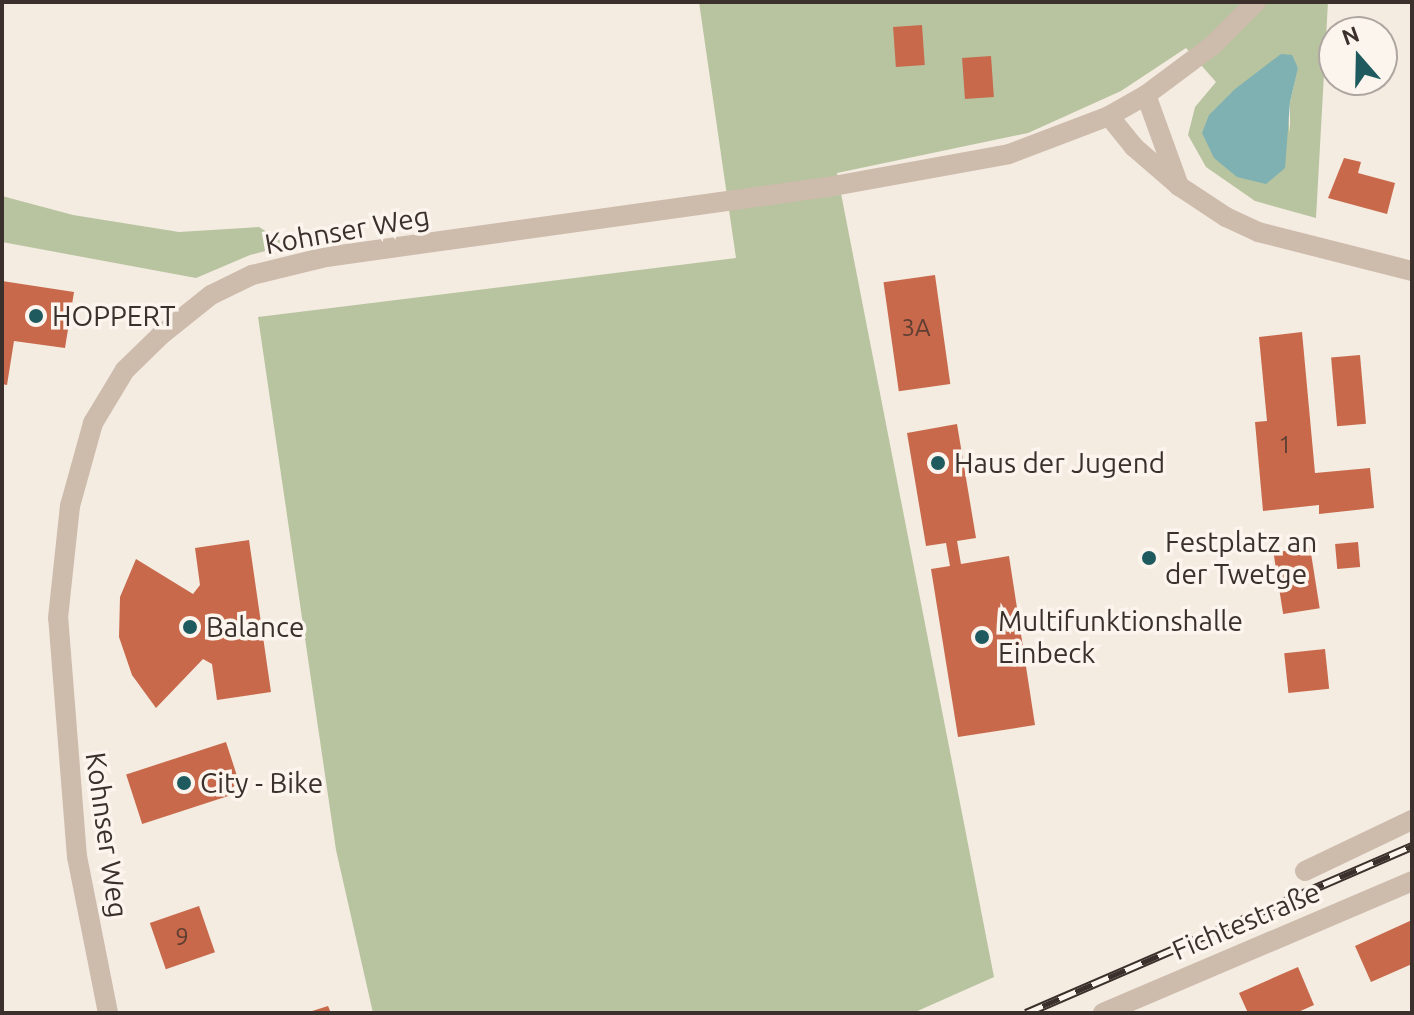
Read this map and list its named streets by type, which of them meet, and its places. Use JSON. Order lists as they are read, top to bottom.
{
  "streets": {
    "street": ["Kohnser Weg", "Fichtestraße"]
  },
  "places": [
    "HOPPERT",
    "Haus der Jugend",
    "Festplatz an der Twetge",
    "Balance",
    "Multifunktionshalle Einbeck",
    "City - Bike"
  ],
  "house_numbers": ["3A", "1", "9"],
  "north": "top"
}
